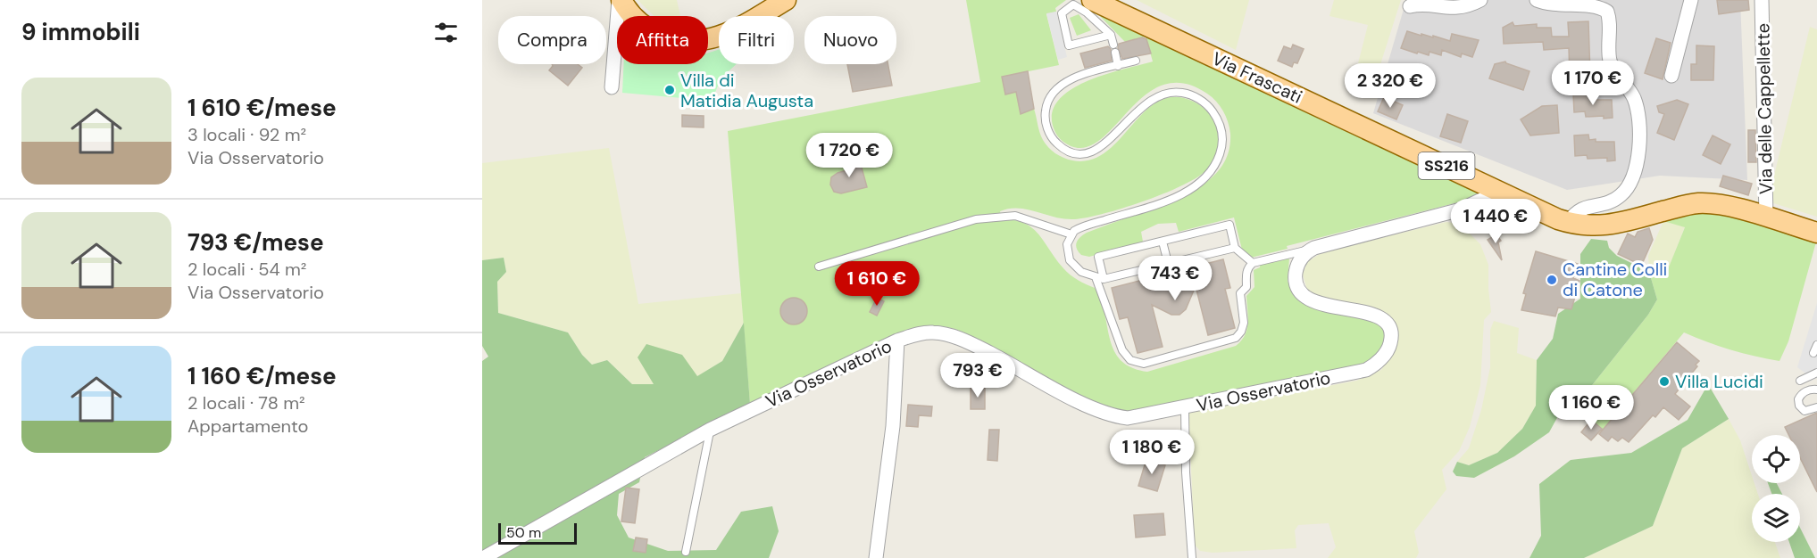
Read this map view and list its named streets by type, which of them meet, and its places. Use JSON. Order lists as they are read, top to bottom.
{
  "streets": {
    "main road": ["Via Frascati", "SS216"],
    "street": ["Via delle Cappellette", "Via Osservatorio"]
  },
  "crossings": [
    ["Via Frascati", "Via delle Cappellette"]
  ],
  "places": ["Villa di Matidia Augusta", "Cantine Colli di Catone", "Villa Lucidi"],
  "scale_bar": "50 m",
  "page": {
    "heading": "9 immobili",
    "chip": [
      "Compra",
      "Affitta",
      "Filtri",
      "Nuovo"
    ],
    "price": [
      "1 170 €",
      "2 320 €",
      "1 720 €",
      "1 440 €",
      "743 €",
      "1 610 €",
      "793 €",
      "1 160 €",
      "1 180 €"
    ],
    "list": [
      {
        "name": "1 610 €/mese",
        "note": "3 locali · 92 m² · Via Osservatorio"
      },
      {
        "name": "793 €/mese",
        "note": "2 locali · 54 m² · Via Osservatorio"
      },
      {
        "name": "1 160 €/mese",
        "note": "2 locali · 78 m² · Appartamento"
      }
    ],
    "scale": "50 m"
  }
}
